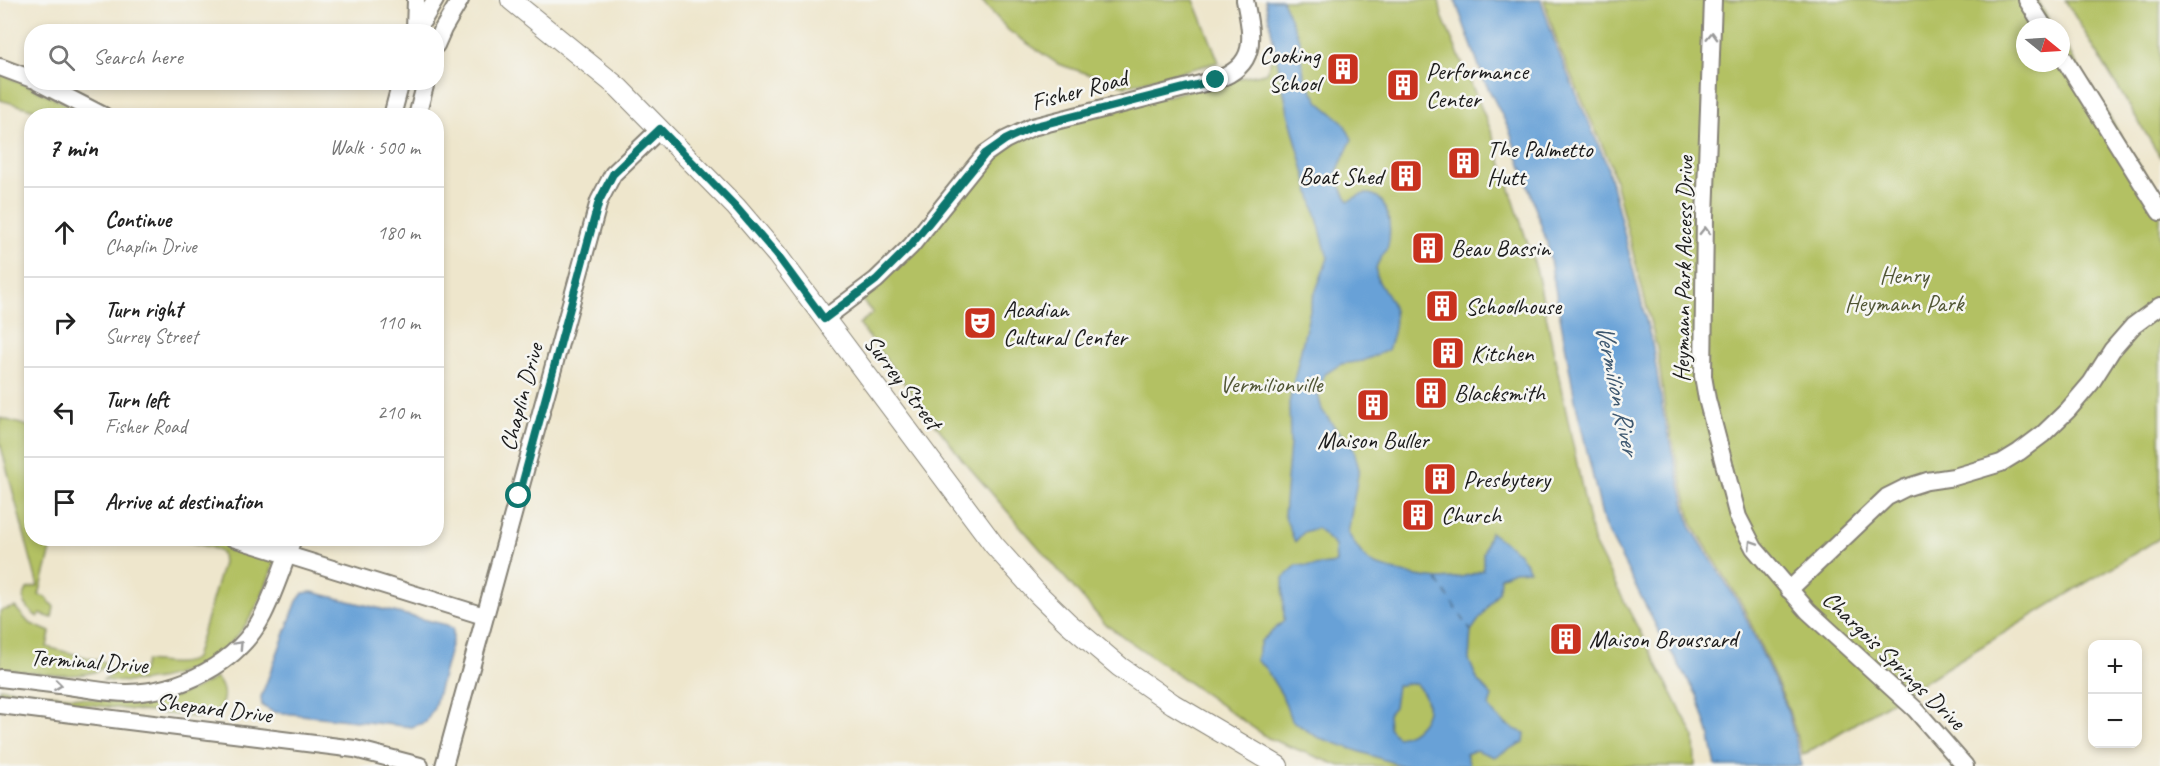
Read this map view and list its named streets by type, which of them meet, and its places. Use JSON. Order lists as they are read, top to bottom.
{
  "streets": {
    "street": [
      "Fisher Road",
      "Heymann Park Access Drive",
      "Surrey Street",
      "Chaplin Drive",
      "Chargois Springs Drive",
      "Terminal Drive",
      "Shepard Drive"
    ]
  },
  "crossings": [
    ["Fisher Road", "Surrey Street"],
    ["Heymann Park Access Drive", "Chargois Springs Drive"],
    ["Surrey Street", "Chaplin Drive"]
  ],
  "one_way": ["Heymann Park Access Drive", "Terminal Drive"],
  "water": ["Vermilion River"],
  "parks": ["Henry Heymann Park", "Vermilionville"],
  "places": {
    "building": [
      "Cooking School",
      "Performance Center",
      "The Palmetto Hutt",
      "Boat Shed",
      "Beau Bassin",
      "Schoolhouse",
      "Kitchen",
      "Blacksmith",
      "Maison Buller",
      "Presbytery",
      "Church",
      "Maison Broussard"
    ],
    "theatre": ["Acadian Cultural Center"]
  },
  "north": "right",
  "page": {
    "search": "Search here",
    "heading": ["7 min", "Walk · 500 m"],
    "list": [
      ["Continue", "Chaplin Drive", "180 m"],
      ["Turn right", "Surrey Street", "110 m"],
      ["Turn left", "Fisher Road", "210 m"],
      "Arrive at destination"
    ],
    "map_buttons": ["+", "−"]
  }
}
